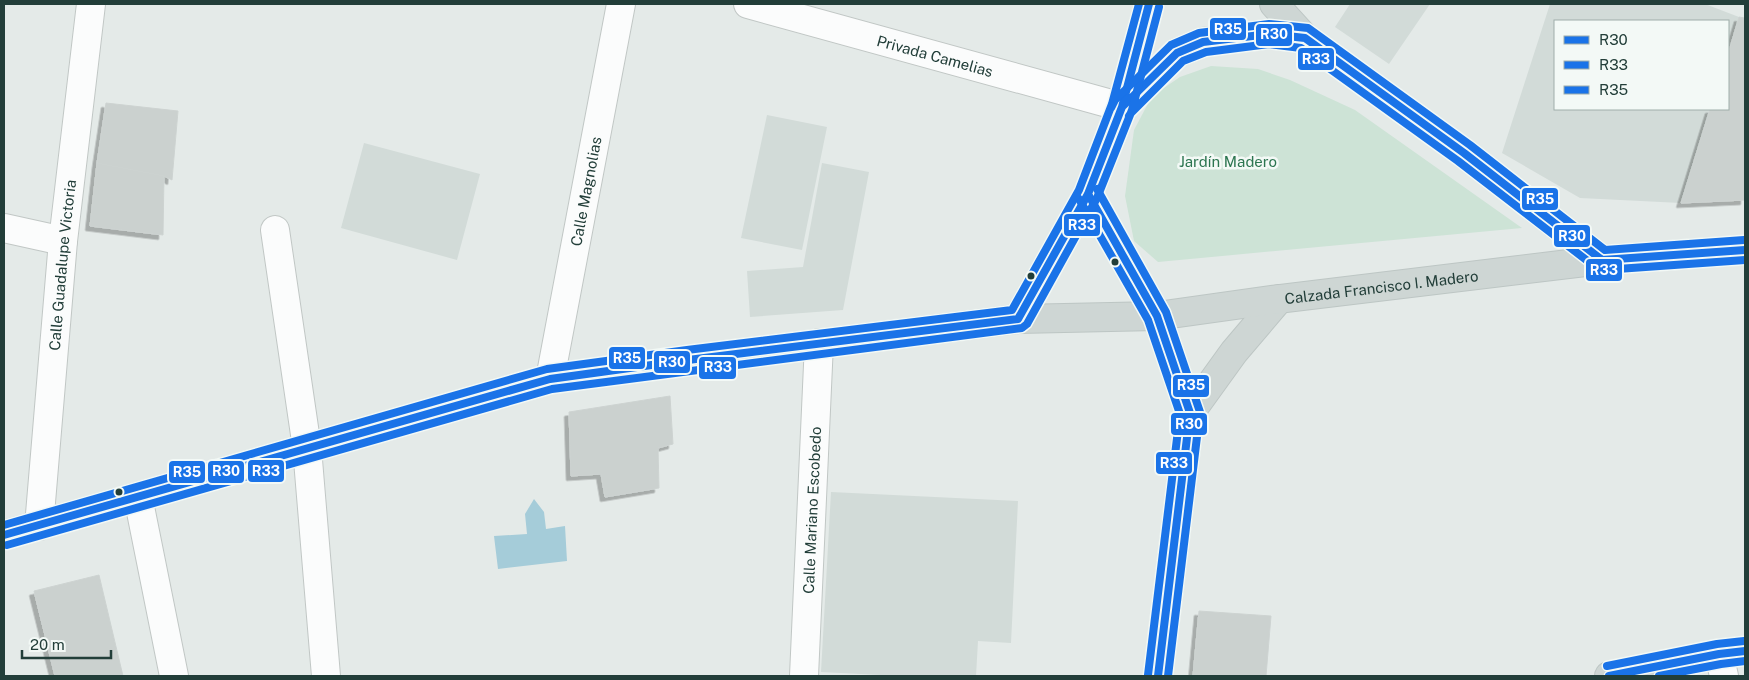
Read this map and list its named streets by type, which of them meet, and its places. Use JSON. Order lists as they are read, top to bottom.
{
  "streets": {
    "main road": ["Calzada Francisco I. Madero"],
    "street": [
      "Privada Camelias",
      "Calle Magnolias",
      "Calle Guadalupe Victoria",
      "Calle Mariano Escobedo"
    ]
  },
  "crossings": [
    ["Calle Magnolias", "Calzada Francisco I. Madero"],
    ["Calle Guadalupe Victoria", "Calzada Francisco I. Madero"],
    ["Calzada Francisco I. Madero", "Calle Mariano Escobedo"]
  ],
  "parks": ["Jardín Madero"],
  "lines": ["transit line R30", "transit line R35", "transit line R33"],
  "legend": ["R30", "R33", "R35"],
  "scale_bar": "20 m"
}
